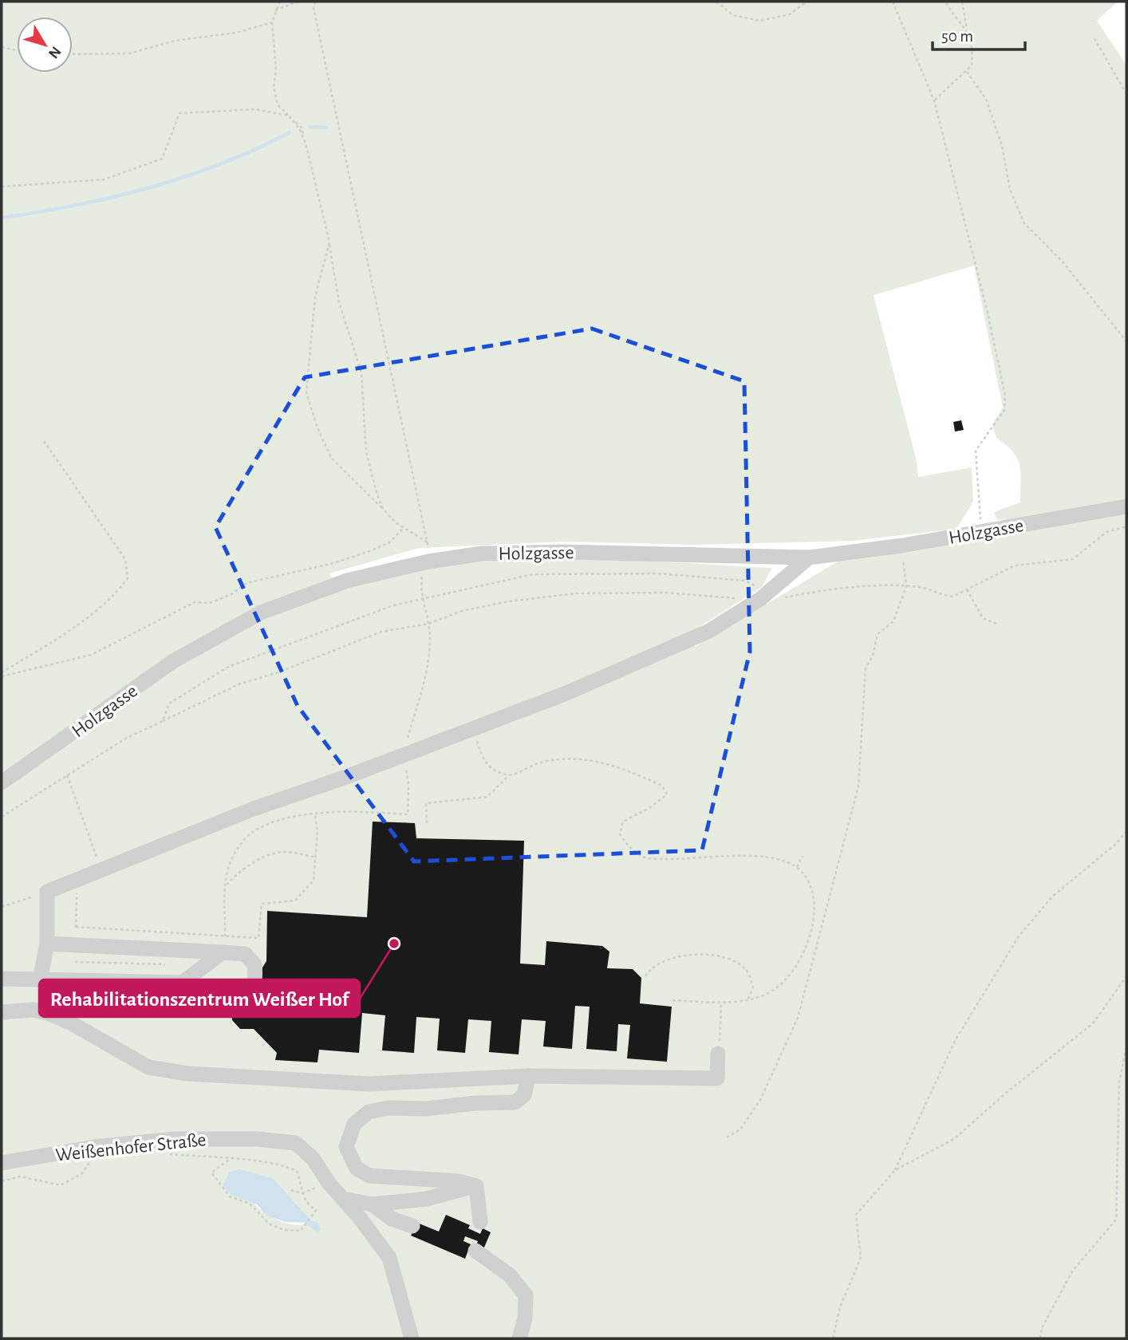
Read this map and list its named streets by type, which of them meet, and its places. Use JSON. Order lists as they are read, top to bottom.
{
  "streets": {
    "street": ["Holzgasse", "Weißenhofer Straße"]
  },
  "places": ["Rehabilitationszentrum Weißer Hof"],
  "scale_bar": "50 m",
  "north": "bottom right"
}
